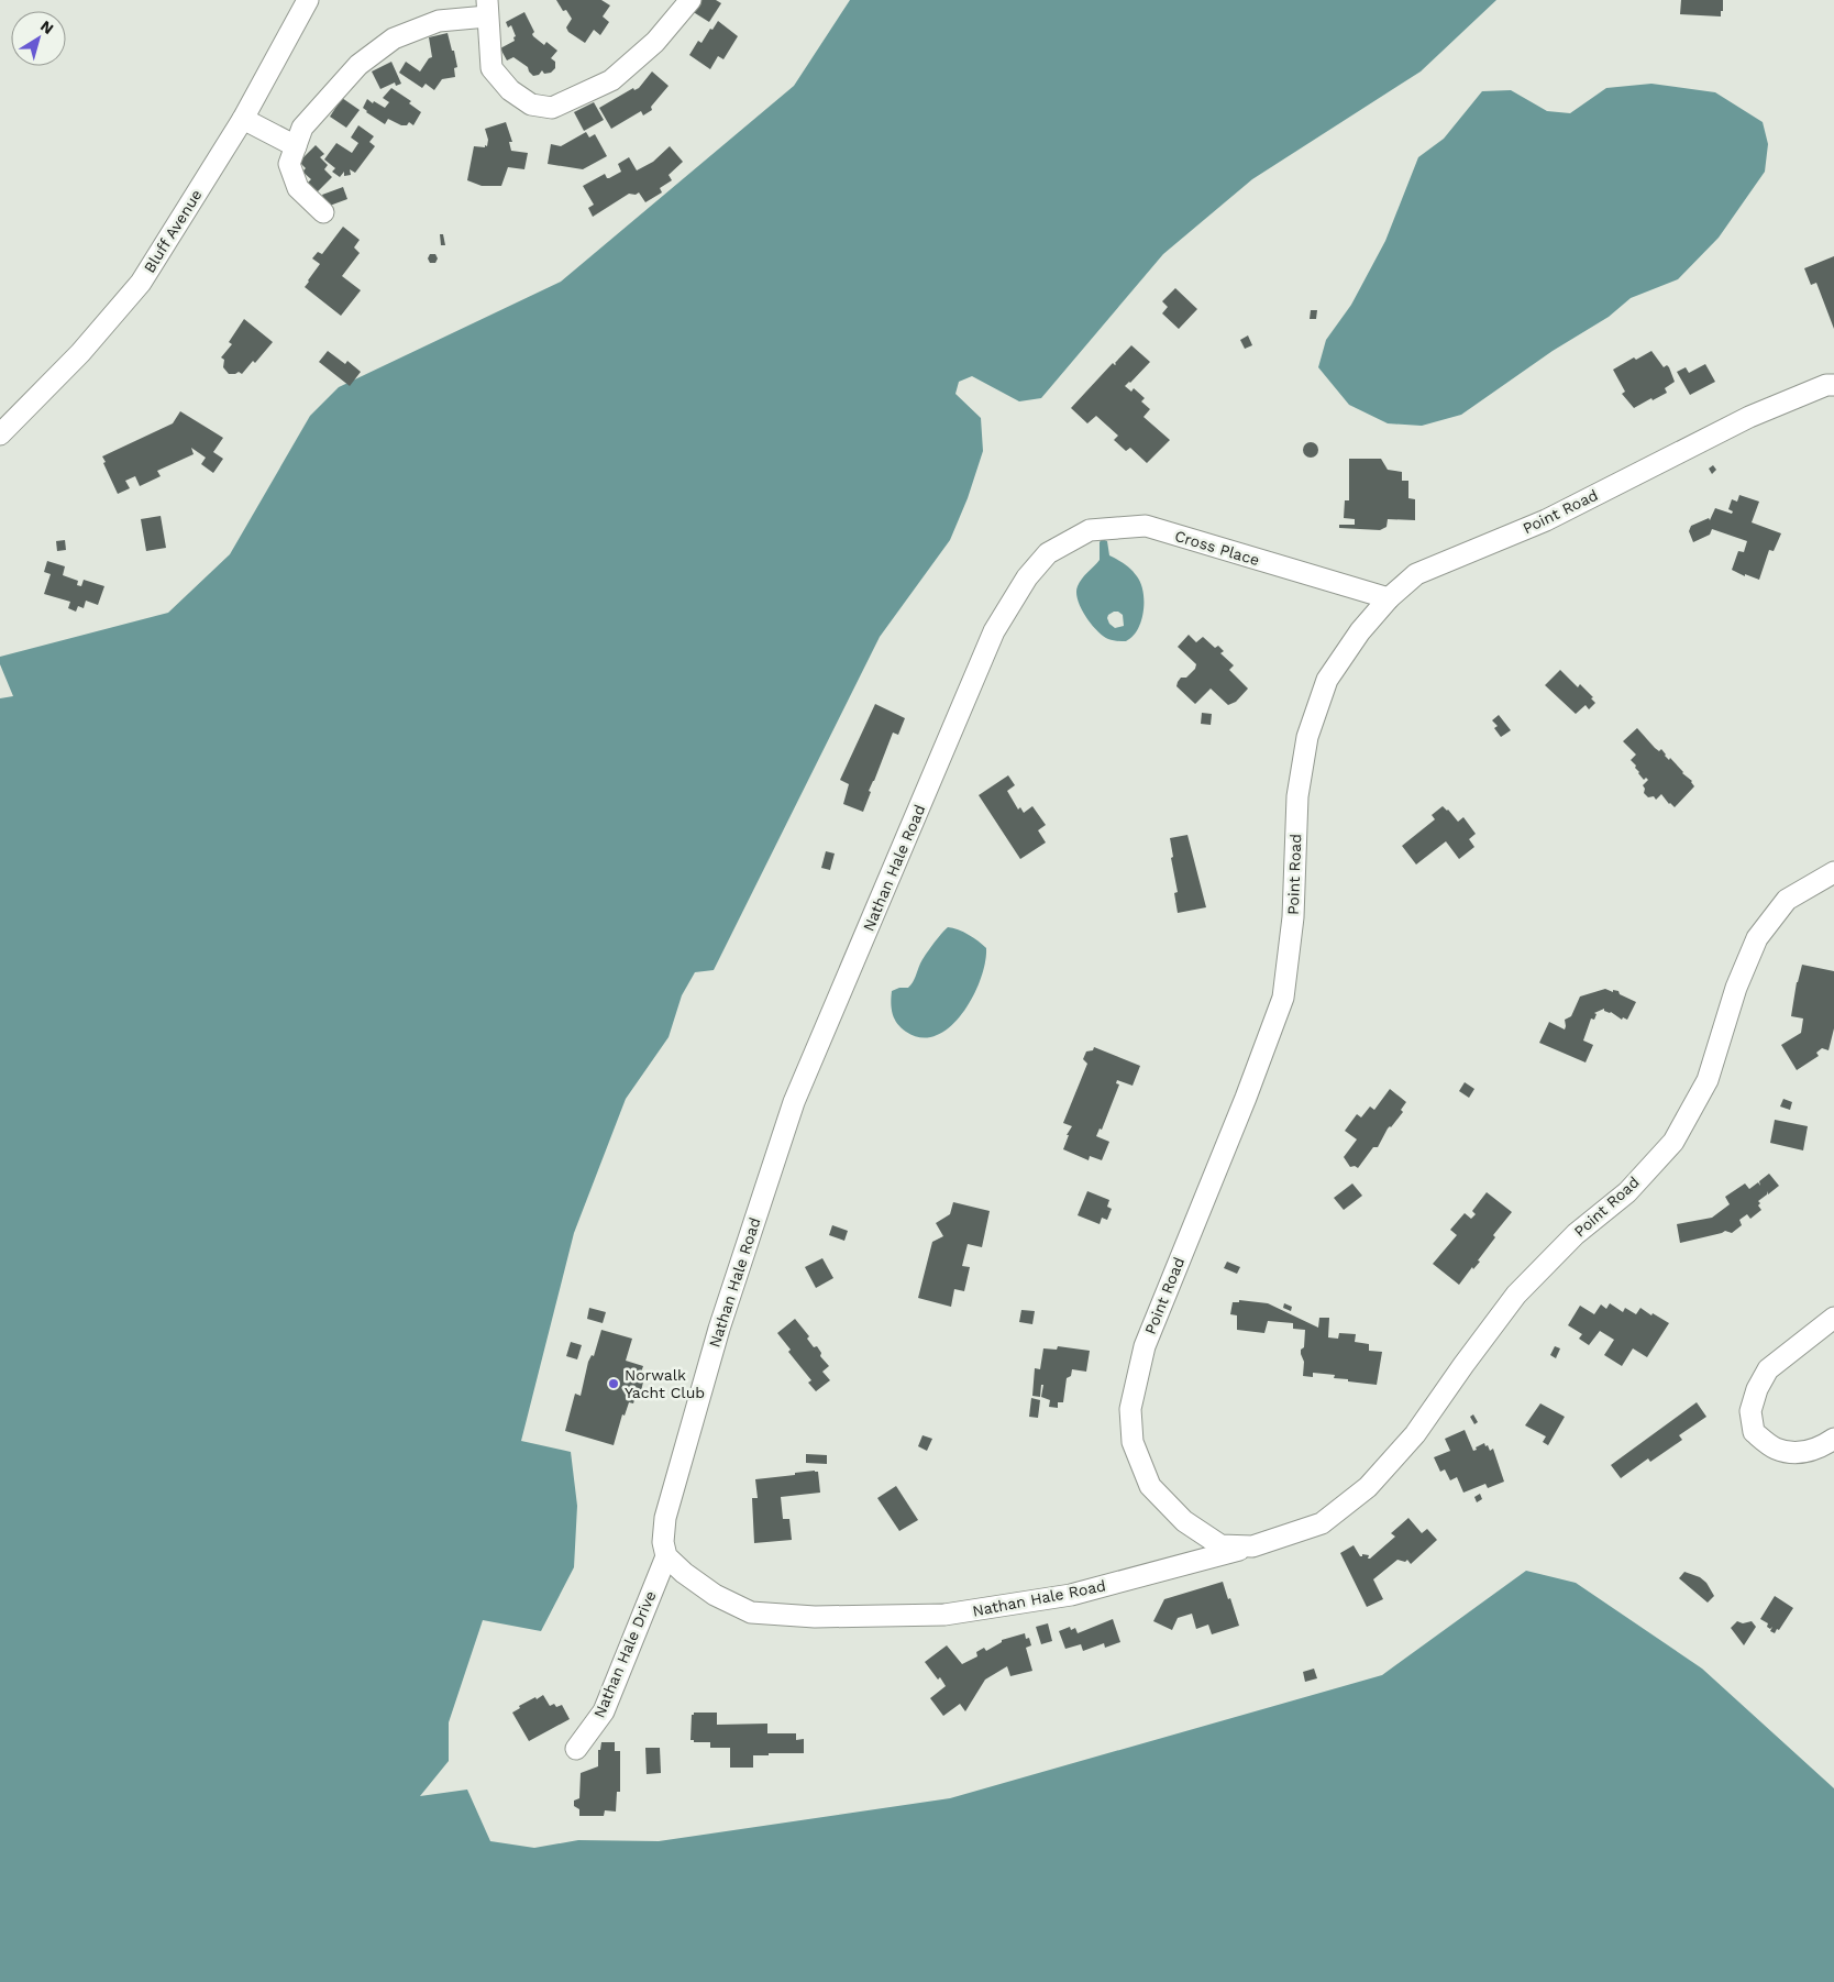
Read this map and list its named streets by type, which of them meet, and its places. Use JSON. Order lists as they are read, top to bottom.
{
  "streets": {
    "street": [
      "Bluff Avenue",
      "Point Road",
      "Cross Place",
      "Nathan Hale Road",
      "Nathan Hale Drive"
    ]
  },
  "crossings": [
    ["Point Road", "Cross Place"],
    ["Point Road", "Nathan Hale Road"],
    ["Cross Place", "Nathan Hale Road"],
    ["Nathan Hale Road", "Nathan Hale Drive"]
  ],
  "places": ["Norwalk Yacht Club"],
  "north": "top right"
}
